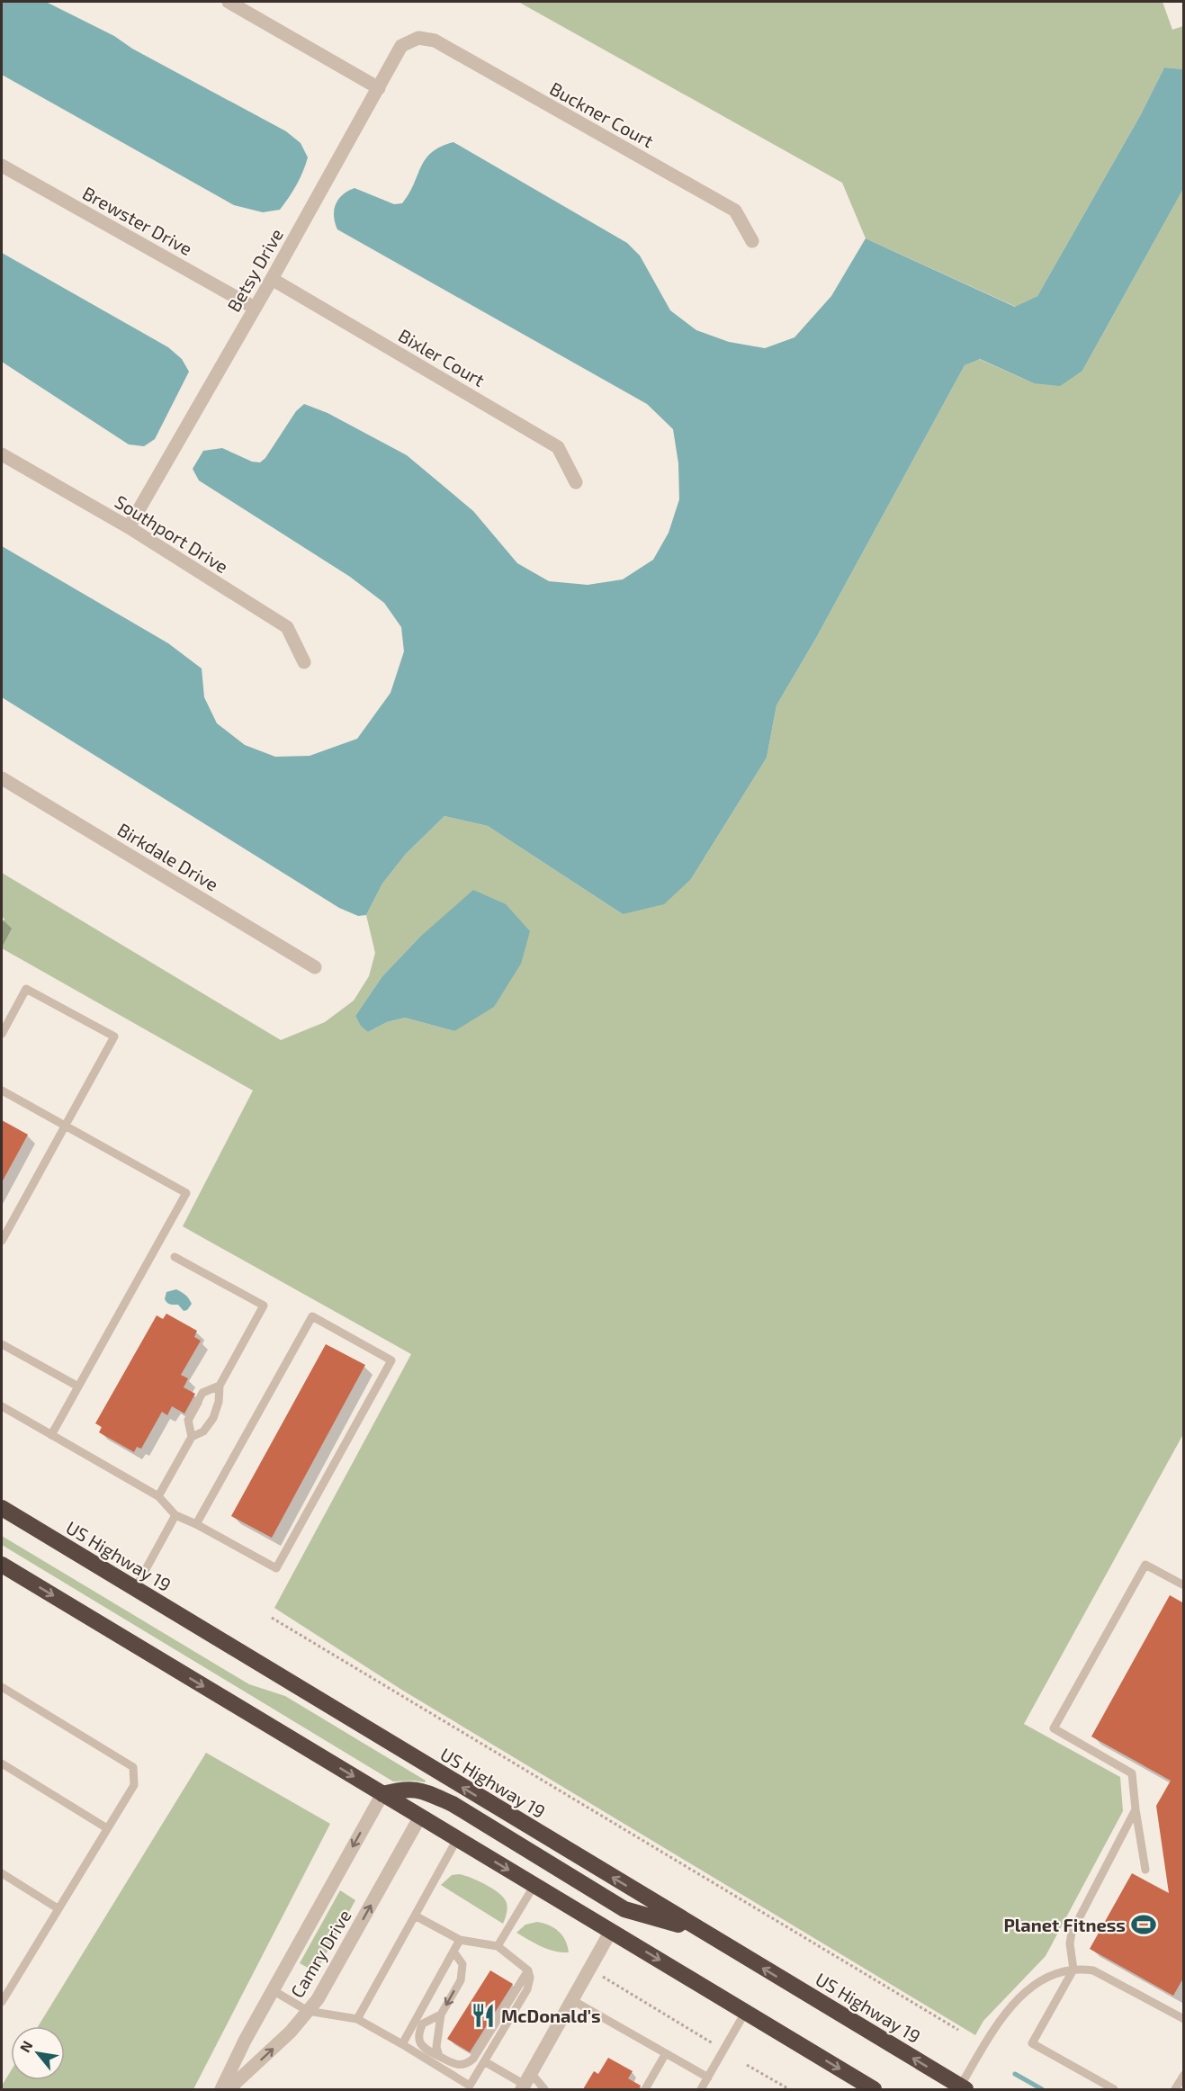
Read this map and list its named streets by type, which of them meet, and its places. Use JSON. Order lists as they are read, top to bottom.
{
  "streets": {
    "highway": ["US Highway 19"],
    "street": [
      "Buckner Court",
      "Brewster Drive",
      "Betsy Drive",
      "Bixler Court",
      "Southport Drive",
      "Birkdale Drive",
      "Camry Drive"
    ]
  },
  "crossings": [
    ["Buckner Court", "Betsy Drive"],
    ["Brewster Drive", "Betsy Drive"],
    ["Betsy Drive", "Bixler Court"],
    ["Betsy Drive", "Southport Drive"]
  ],
  "places": {
    "sports": ["Planet Fitness"],
    "restaurant": ["McDonald's"]
  },
  "north": "top left"
}
